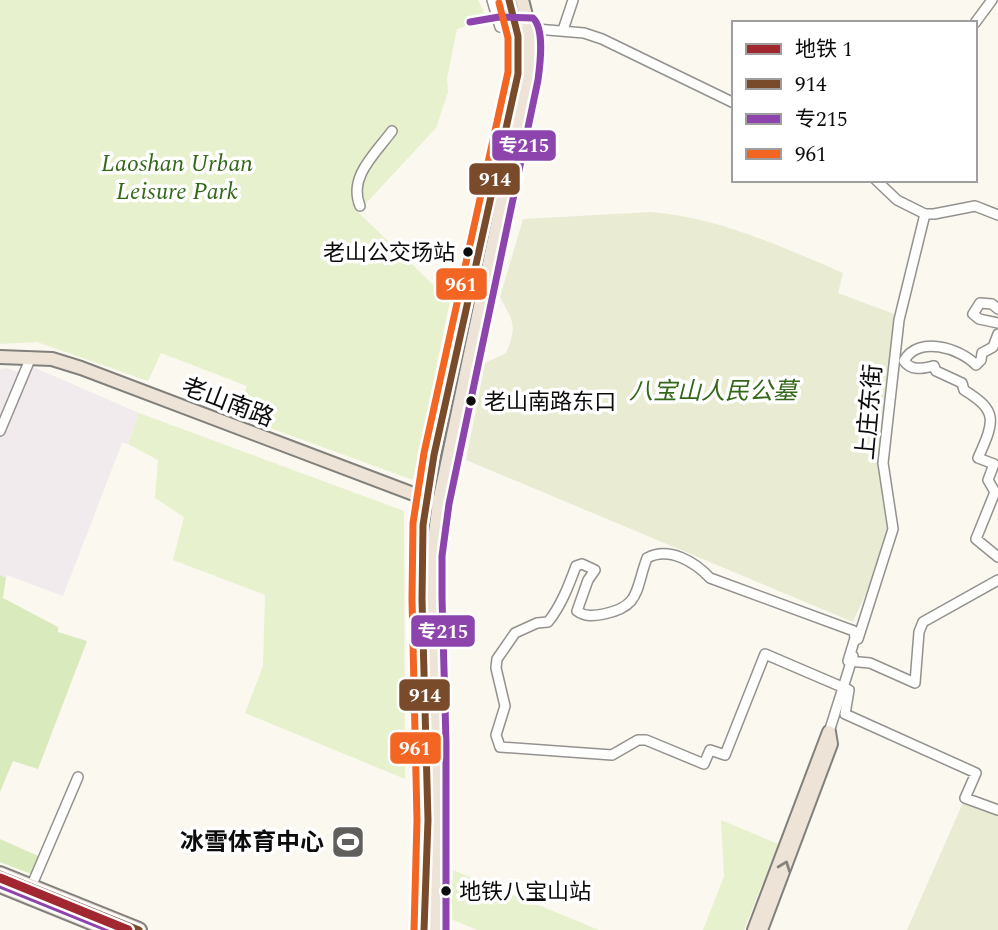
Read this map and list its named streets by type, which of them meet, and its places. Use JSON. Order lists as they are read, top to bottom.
{
  "streets": {
    "main road": ["老山南路", "上庄东街"]
  },
  "parks": ["Laoshan Urban Leisure Park", "八宝山人民公墓"],
  "places": {
    "other": ["老山公交场站", "老山南路东口", "地铁八宝山站"],
    "sports": ["冰雪体育中心"]
  },
  "lines": [
    "transit line 914",
    "transit line 961",
    "transit line 专215",
    "metro line 1"
  ],
  "legend": [
    "地铁 1",
    "914",
    "专215",
    "961"
  ]
}
